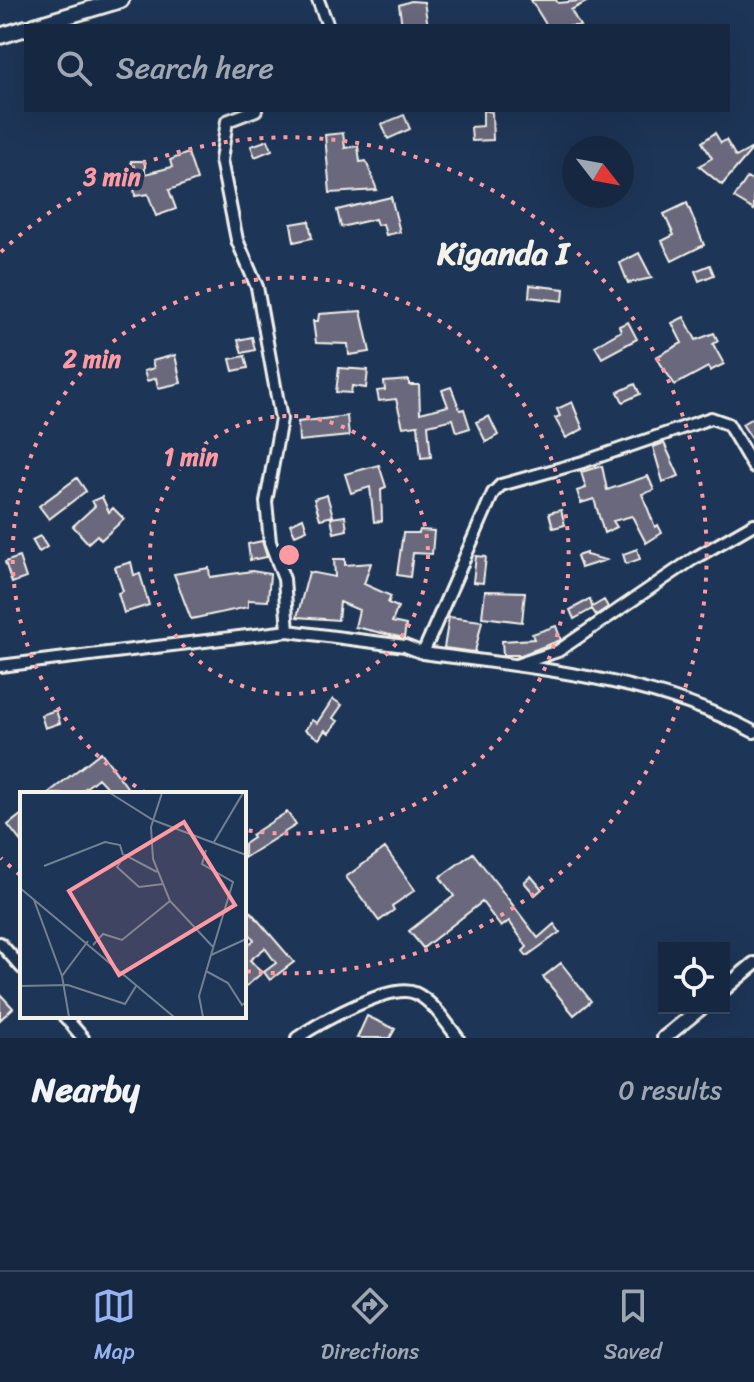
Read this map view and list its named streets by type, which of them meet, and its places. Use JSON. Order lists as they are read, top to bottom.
{
  "districts": ["Kiganda I"],
  "north": "bottom right",
  "page": {
    "search": "Search here",
    "heading": ["Nearby", "0 results"],
    "nav": ["Map", "Directions", "Saved"]
  },
  "rings": ["3 min", "2 min", "1 min"]
}
